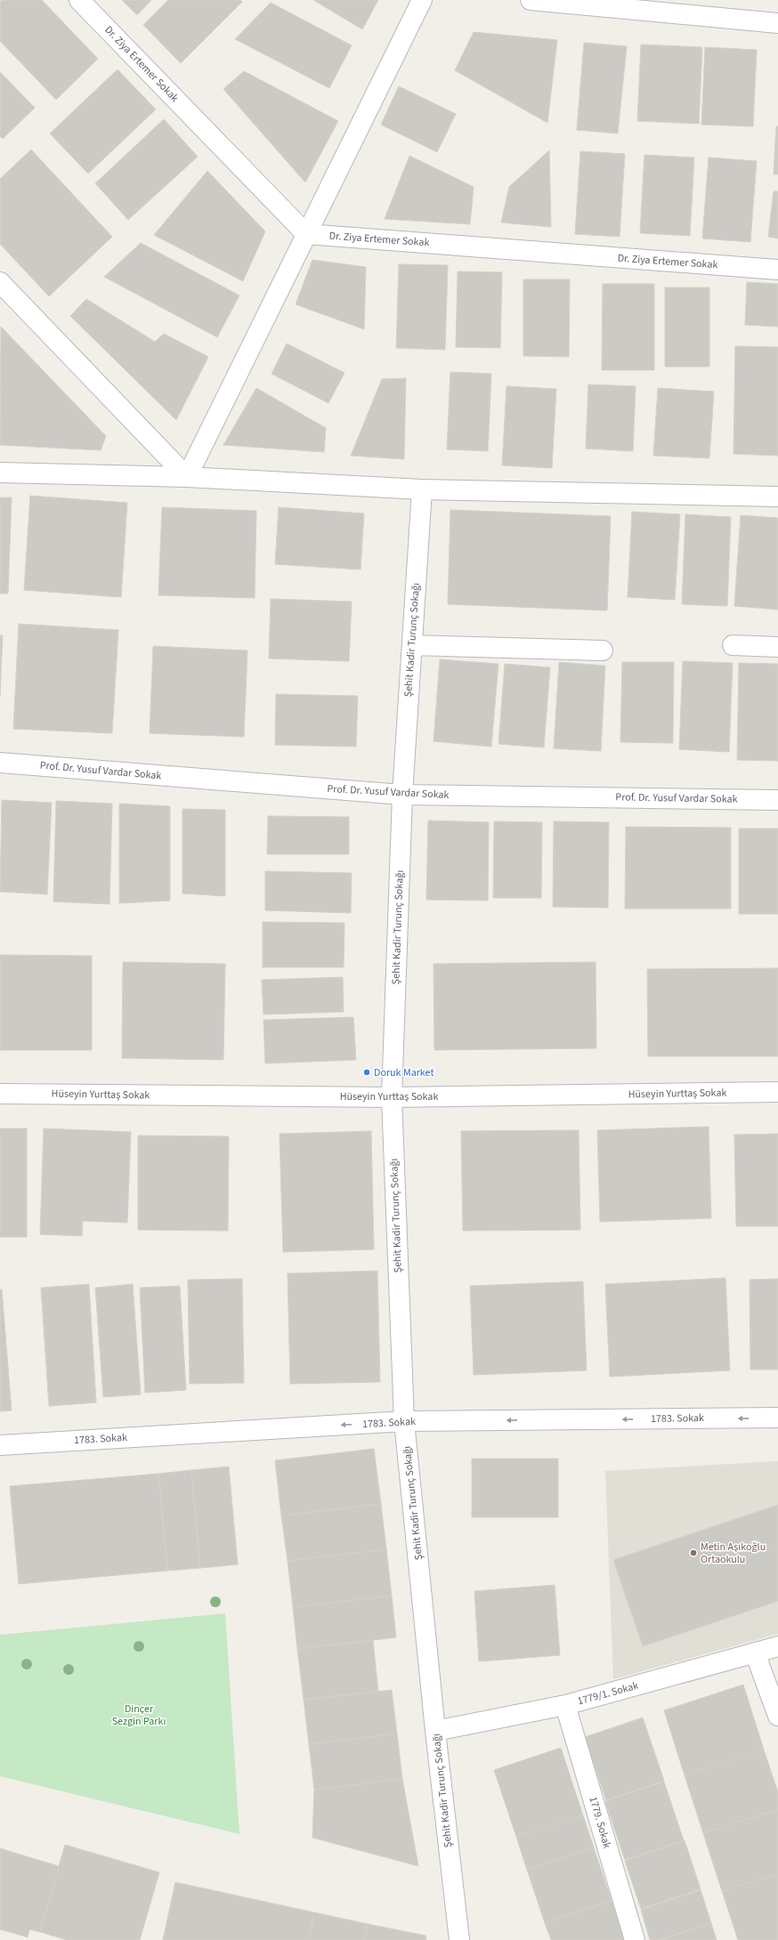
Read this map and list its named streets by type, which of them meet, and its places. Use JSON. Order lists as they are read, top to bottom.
{
  "streets": {
    "street": [
      "Dr. Ziya Ertemer Sokak",
      "Şehit Kadir Turunç Sokağı",
      "Prof. Dr. Yusuf Vardar Sokak",
      "Hüseyin Yurttaş Sokak",
      "1783. Sokak",
      "1779/1. Sokak",
      "1779. Sokak"
    ]
  },
  "crossings": [
    ["Şehit Kadir Turunç Sokağı", "Prof. Dr. Yusuf Vardar Sokak"],
    ["Şehit Kadir Turunç Sokağı", "Hüseyin Yurttaş Sokak"],
    ["Şehit Kadir Turunç Sokağı", "1783. Sokak"],
    ["Şehit Kadir Turunç Sokağı", "1779/1. Sokak"],
    ["1779/1. Sokak", "1779. Sokak"]
  ],
  "one_way": ["1783. Sokak"],
  "parks": ["Dinçer Sezgin Parkı"],
  "places": ["Doruk Market", "Metin Aşıkoğlu Ortaokulu"]
}
